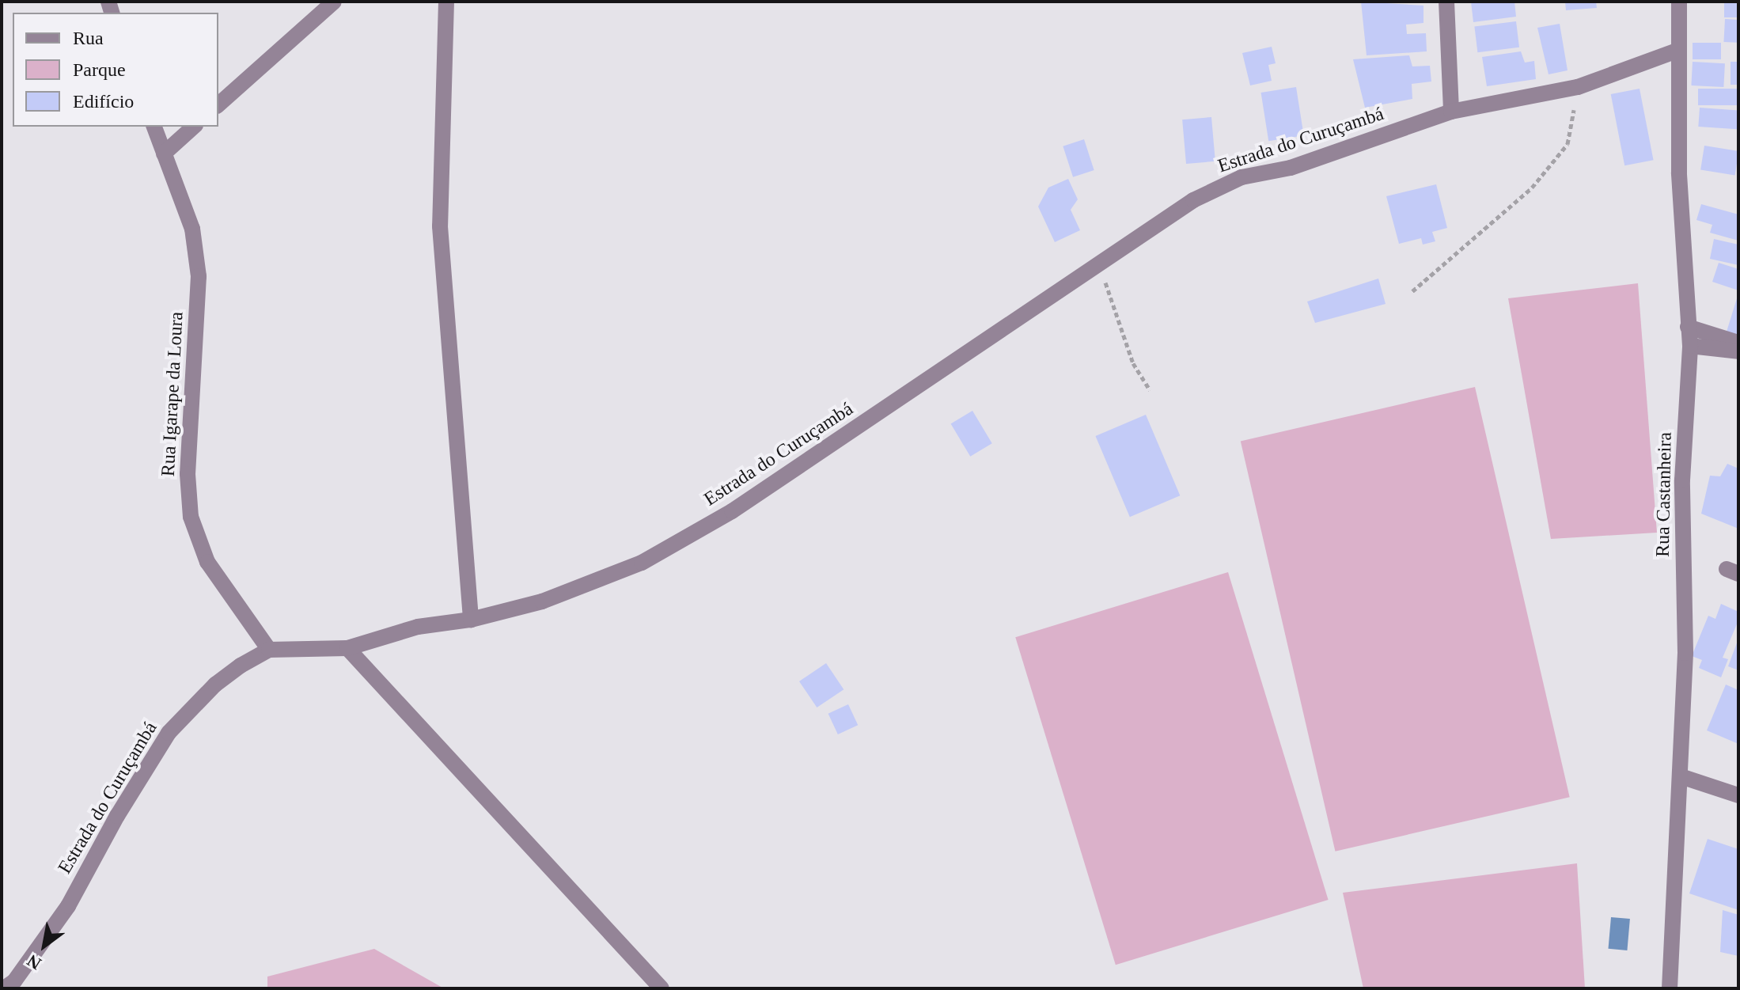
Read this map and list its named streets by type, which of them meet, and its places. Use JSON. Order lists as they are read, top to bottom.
{
  "streets": {
    "street": ["Estrada do Curuçambá", "Rua Igarape da Loura", "Rua Castanheira"]
  },
  "crossings": [
    ["Estrada do Curuçambá", "Rua Igarape da Loura"],
    ["Estrada do Curuçambá", "Rua Castanheira"]
  ],
  "legend": ["Rua", "Parque", "Edifício"],
  "north": "bottom left"
}
